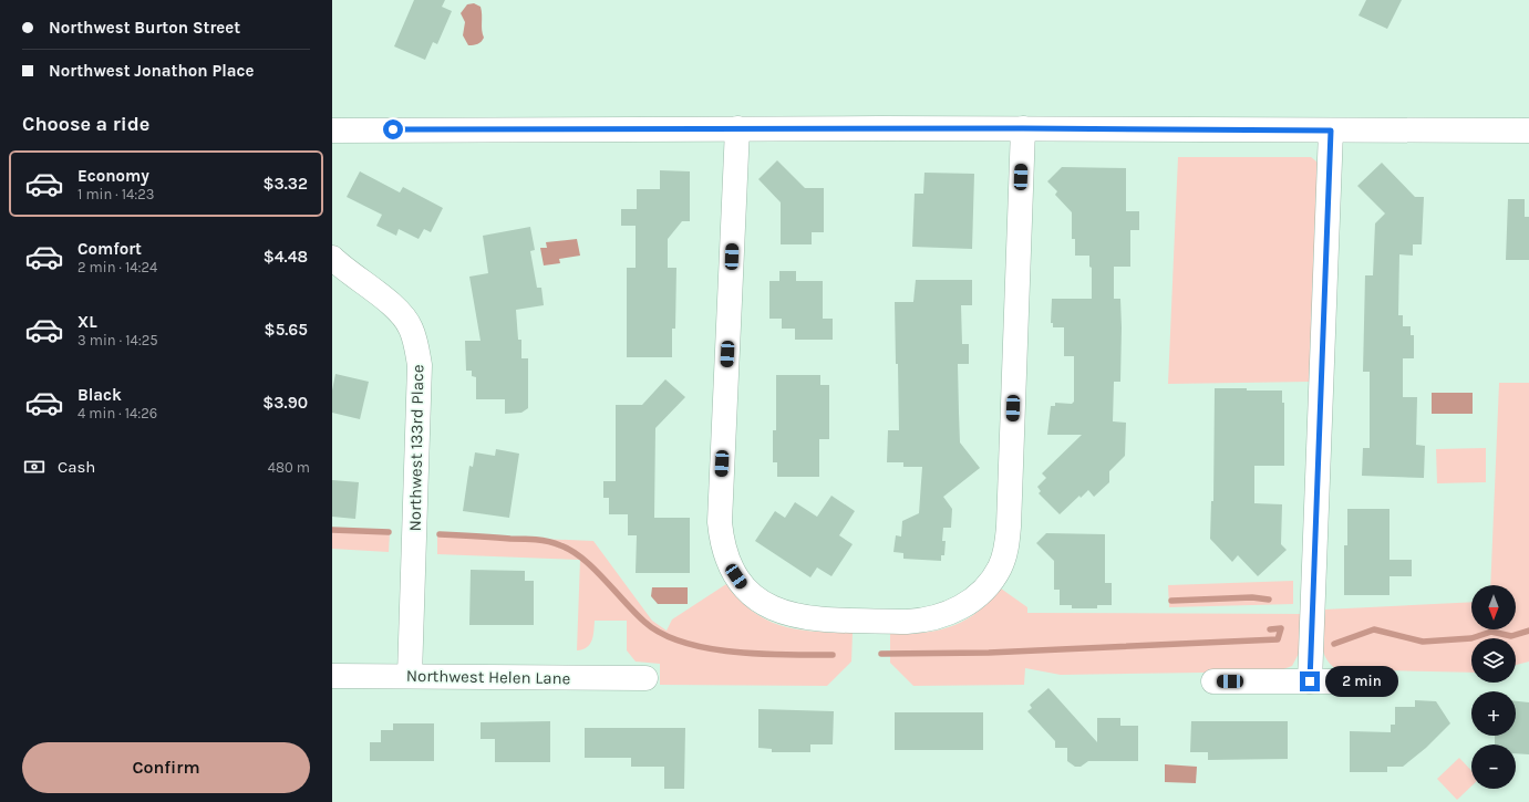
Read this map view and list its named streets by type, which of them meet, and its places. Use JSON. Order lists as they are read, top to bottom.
{
  "streets": {
    "street": ["Northwest 133rd Place", "Northwest Helen Lane"]
  },
  "crossings": [
    ["Northwest 133rd Place", "Northwest Helen Lane"]
  ],
  "north": "bottom",
  "page": {
    "banner": ["Northwest Burton Street", "Northwest Jonathon Place"],
    "heading": "Choose a ride",
    "list": [
      {
        "name": "Economy",
        "note": "1 min · 14:23",
        "value": "$3.32"
      },
      {
        "name": "Comfort",
        "note": "2 min · 14:24",
        "value": "$4.48"
      },
      {
        "name": "XL",
        "note": "3 min · 14:25",
        "value": "$5.65"
      },
      {
        "name": "Black",
        "note": "4 min · 14:26",
        "value": "$3.90"
      }
    ],
    "pay": ["Cash", "480 m"],
    "map_buttons": ["+", "−"],
    "bubble": "2 min",
    "buttons": "Confirm"
  }
}
